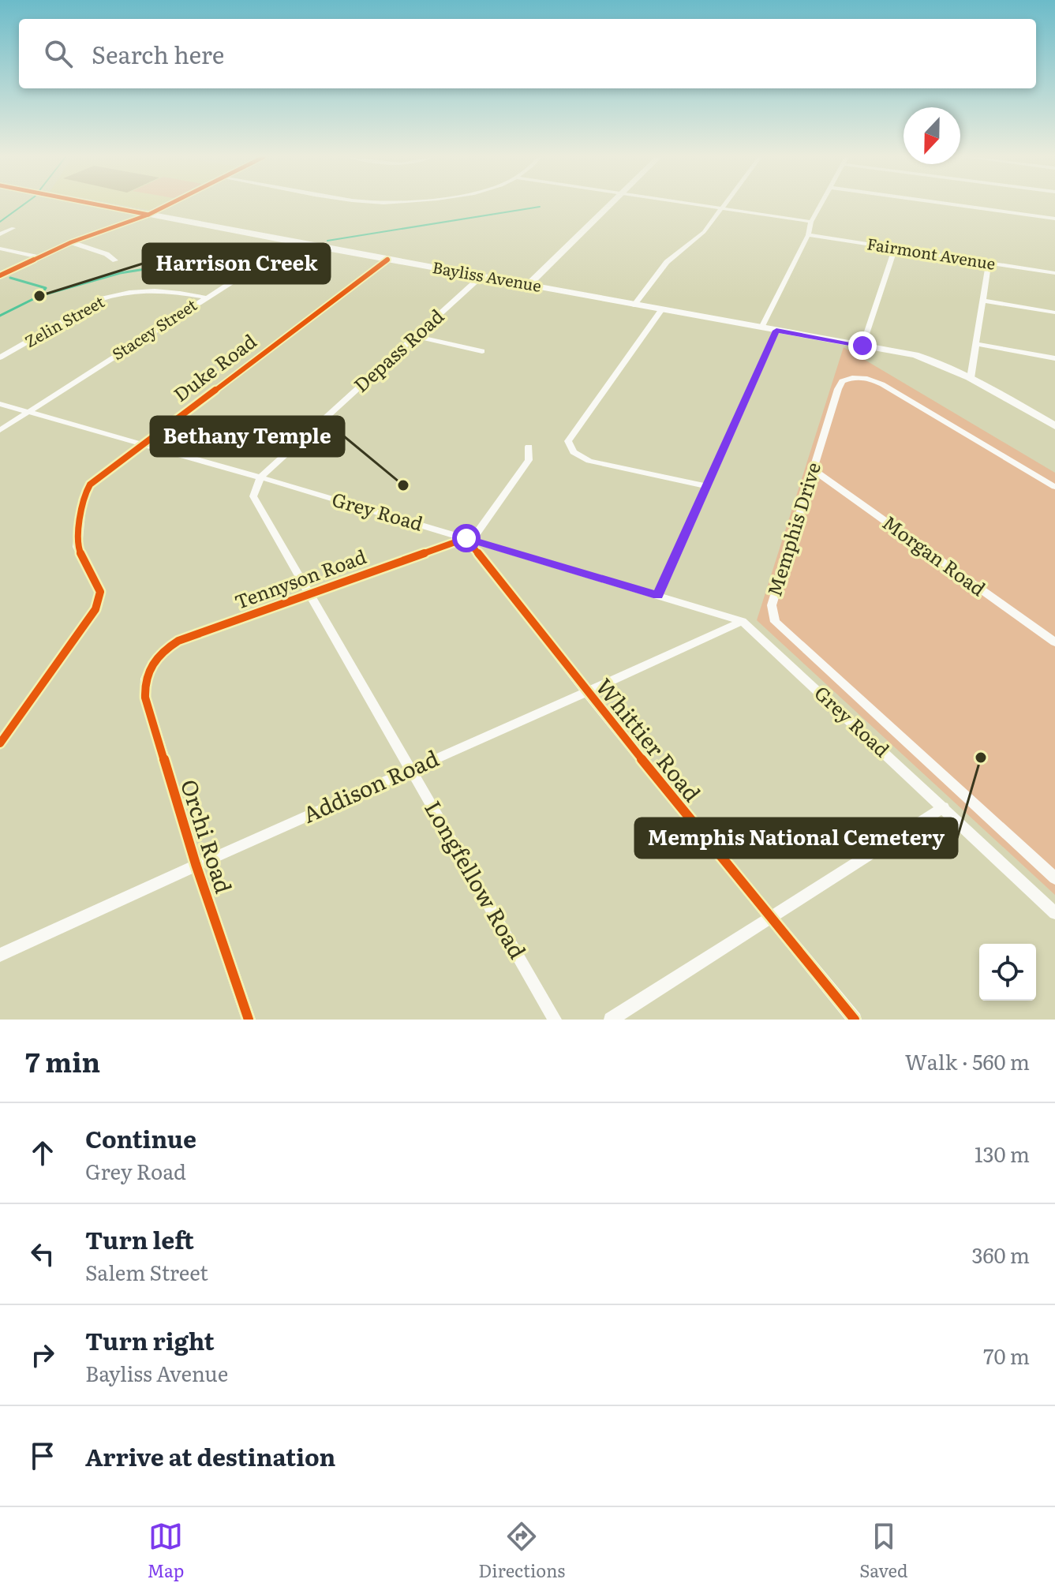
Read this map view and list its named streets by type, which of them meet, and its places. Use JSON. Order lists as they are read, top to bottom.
{
  "streets": {
    "street": [
      "Fairmont Avenue",
      "Bayliss Avenue",
      "Zelin Street",
      "Stacey Street",
      "Depass Road",
      "Duke Road",
      "Grey Road",
      "Memphis Drive",
      "Morgan Road",
      "Tennyson Road",
      "Whittier Road",
      "Addison Road",
      "Orchi Road",
      "Longfellow Road"
    ]
  },
  "crossings": [
    ["Bayliss Avenue", "Stacey Street"],
    ["Bayliss Avenue", "Depass Road"],
    ["Bayliss Avenue", "Duke Road"],
    ["Zelin Street", "Stacey Street"],
    ["Stacey Street", "Grey Road"],
    ["Depass Road", "Grey Road"],
    ["Depass Road", "Longfellow Road"],
    ["Duke Road", "Grey Road"],
    ["Grey Road", "Tennyson Road"],
    ["Grey Road", "Whittier Road"],
    ["Grey Road", "Addison Road"],
    ["Grey Road", "Longfellow Road"],
    ["Memphis Drive", "Morgan Road"],
    ["Tennyson Road", "Whittier Road"],
    ["Tennyson Road", "Orchi Road"],
    ["Tennyson Road", "Longfellow Road"],
    ["Whittier Road", "Addison Road"],
    ["Addison Road", "Orchi Road"],
    ["Addison Road", "Longfellow Road"]
  ],
  "places": ["Harrison Creek", "Bethany Temple", "Memphis National Cemetery"],
  "north": "bottom",
  "page": {
    "search": "Search here",
    "heading": ["7 min", "Walk · 560 m"],
    "list": [
      ["Continue", "Grey Road", "130 m"],
      ["Turn left", "Salem Street", "360 m"],
      ["Turn right", "Bayliss Avenue", "70 m"],
      "Arrive at destination"
    ],
    "nav": ["Map", "Directions", "Saved"]
  }
}
